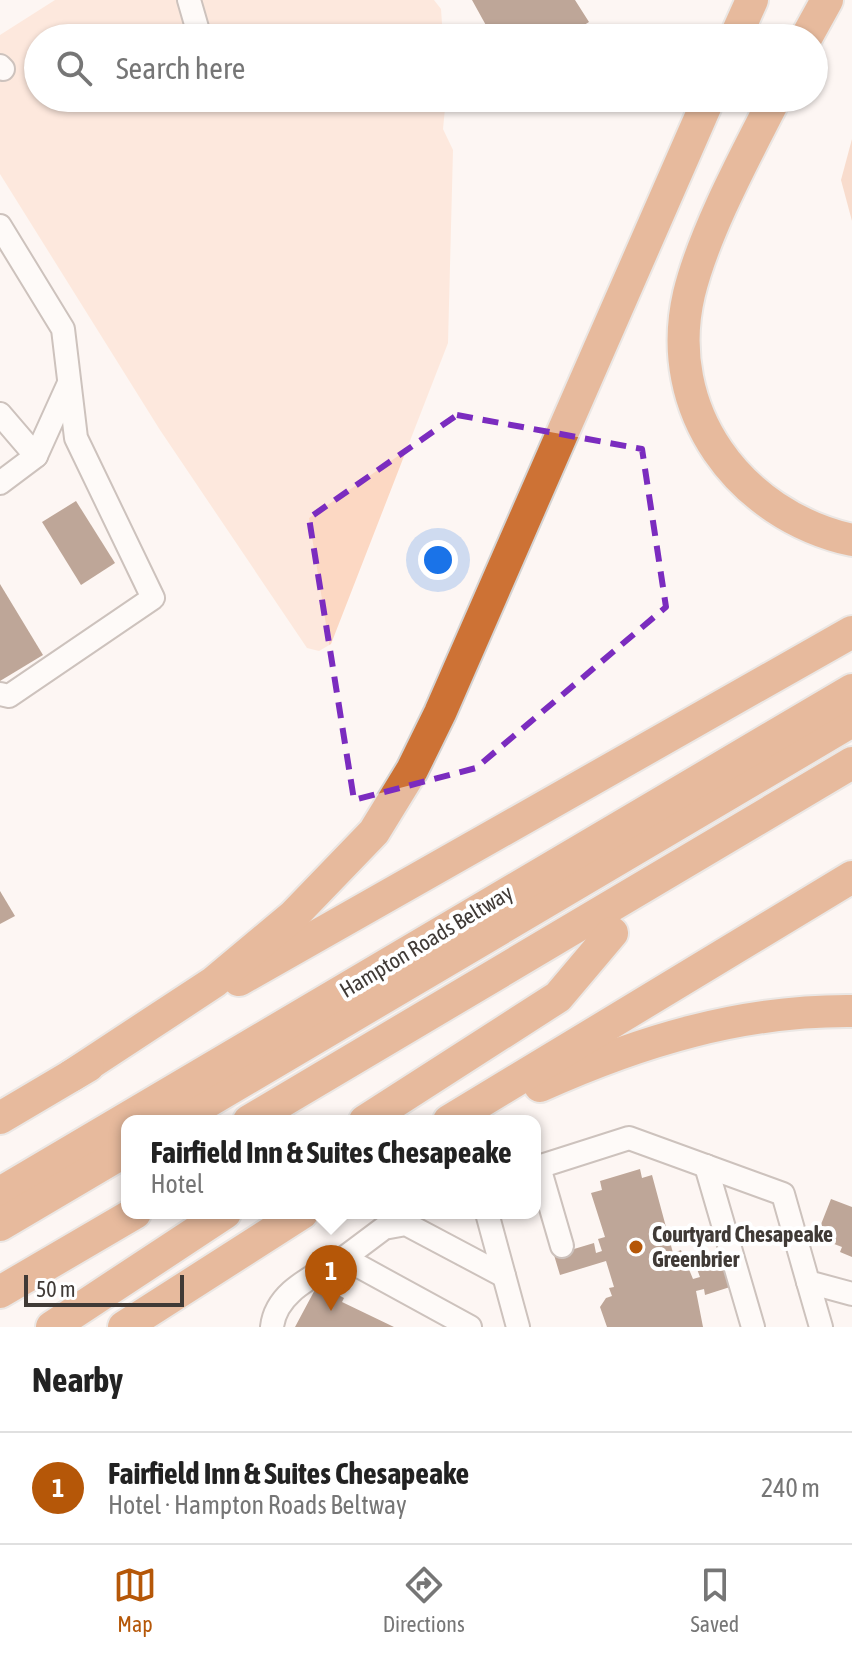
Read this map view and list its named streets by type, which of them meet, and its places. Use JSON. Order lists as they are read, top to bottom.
{
  "streets": {
    "highway": ["Hampton Roads Beltway"]
  },
  "places": ["Courtyard Chesapeake Greenbrier"],
  "scale_bar": "50 m",
  "page": {
    "search": "Search here",
    "popup": ["Fairfield Inn & Suites Chesapeake", "Hotel"],
    "pins": "1",
    "scale": "50 m",
    "heading": "Nearby",
    "list": [
      {
        "mark": "1",
        "name": "Fairfield Inn & Suites Chesapeake",
        "note": "Hotel · Hampton Roads Beltway",
        "value": "240 m"
      }
    ],
    "nav": ["Map", "Directions", "Saved"]
  }
}
